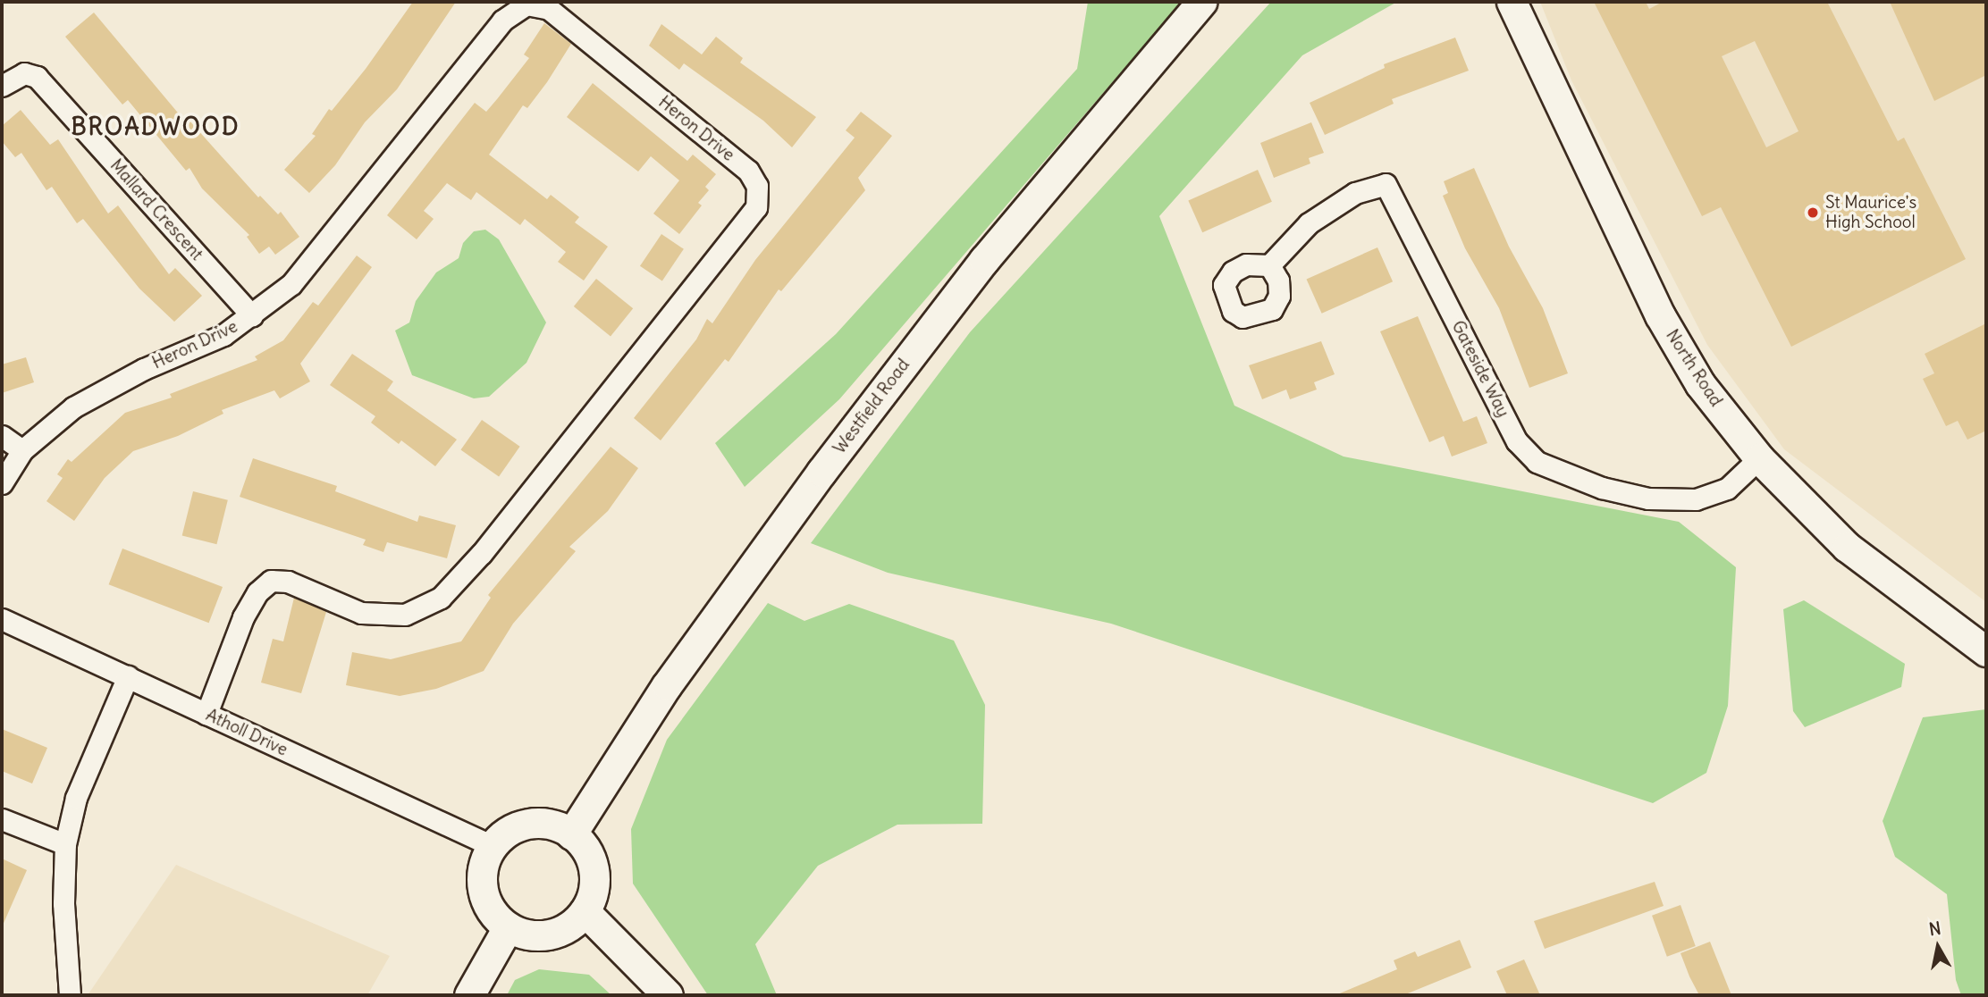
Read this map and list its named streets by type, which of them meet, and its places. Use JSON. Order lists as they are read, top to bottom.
{
  "streets": {
    "street": [
      "Heron Drive",
      "Mallard Crescent",
      "North Road",
      "Gateside Way",
      "Westfield Road",
      "Atholl Drive"
    ]
  },
  "crossings": [
    ["Heron Drive", "Mallard Crescent"],
    ["Heron Drive", "Atholl Drive"],
    ["North Road", "Gateside Way"],
    ["Westfield Road", "Atholl Drive"]
  ],
  "districts": ["BROADWOOD"],
  "places": ["St Maurice's High School"],
  "north": "top"
}
